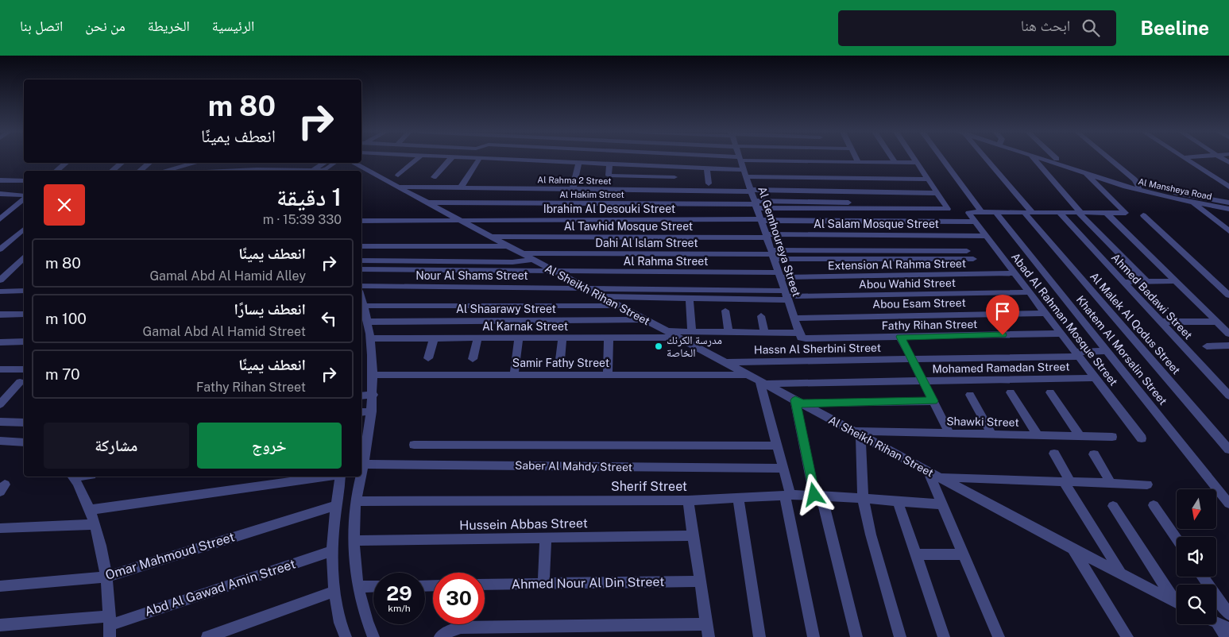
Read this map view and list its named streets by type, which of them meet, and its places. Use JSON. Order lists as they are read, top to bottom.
{
  "streets": {
    "street": [
      "Al Rahma 2 Street",
      "Al Mansheya Road",
      "Al Hakim Street",
      "Ibrahim Al Desouki Street",
      "Al Salam Mosque Street",
      "Al Tawhid Mosque Street",
      "Al Gemhoureya Street",
      "Dahi Al Islam Street",
      "Al Rahma Street",
      "Extension Al Rahma Street",
      "Nour Al Shams Street",
      "Abou Wahid Street",
      "Al Sheikh Rihan Street",
      "Ahmed Badawi Street",
      "Abou Esam Street",
      "Al Shaarawy Street",
      "Abad Al Rahman Mosque Street",
      "Al Malek Al Qodus Street",
      "Fathy Rihan Street",
      "Al Karnak Street",
      "Hassn Al Sherbini Street",
      "Khatem Al Morsalin Street",
      "Samir Fathy Street",
      "Mohamed Ramadan Street",
      "Shawki Street",
      "Saber Al Mahdy Street",
      "Sherif Street",
      "Hussein Abbas Street",
      "Omar Mahmoud Street",
      "Ahmed Nour Al Din Street",
      "Abd Al Gawad Amin Street"
    ]
  },
  "crossings": [
    ["Al Rahma 2 Street", "Al Gemhoureya Street"],
    ["Al Rahma 2 Street", "Al Sheikh Rihan Street"],
    ["Al Hakim Street", "Al Gemhoureya Street"],
    ["Al Hakim Street", "Al Sheikh Rihan Street"],
    ["Ibrahim Al Desouki Street", "Al Gemhoureya Street"],
    ["Ibrahim Al Desouki Street", "Al Sheikh Rihan Street"],
    ["Ibrahim Al Desouki Street", "Abad Al Rahman Mosque Street"],
    ["Al Salam Mosque Street", "Al Tawhid Mosque Street"],
    ["Al Salam Mosque Street", "Al Gemhoureya Street"],
    ["Al Salam Mosque Street", "Abad Al Rahman Mosque Street"],
    ["Al Tawhid Mosque Street", "Al Gemhoureya Street"],
    ["Al Tawhid Mosque Street", "Al Sheikh Rihan Street"],
    ["Al Gemhoureya Street", "Dahi Al Islam Street"],
    ["Al Gemhoureya Street", "Al Rahma Street"],
    ["Al Gemhoureya Street", "Extension Al Rahma Street"],
    ["Al Gemhoureya Street", "Nour Al Shams Street"],
    ["Al Gemhoureya Street", "Abou Wahid Street"],
    ["Al Gemhoureya Street", "Abou Esam Street"],
    ["Al Gemhoureya Street", "Fathy Rihan Street"],
    ["Dahi Al Islam Street", "Al Sheikh Rihan Street"],
    ["Al Rahma Street", "Extension Al Rahma Street"],
    ["Al Rahma Street", "Al Sheikh Rihan Street"],
    ["Extension Al Rahma Street", "Abad Al Rahman Mosque Street"],
    ["Nour Al Shams Street", "Abou Wahid Street"],
    ["Nour Al Shams Street", "Al Sheikh Rihan Street"],
    ["Abou Wahid Street", "Abad Al Rahman Mosque Street"],
    ["Al Sheikh Rihan Street", "Al Shaarawy Street"],
    ["Al Sheikh Rihan Street", "Fathy Rihan Street"],
    ["Al Sheikh Rihan Street", "Al Karnak Street"],
    ["Al Sheikh Rihan Street", "Hassn Al Sherbini Street"],
    ["Al Sheikh Rihan Street", "Samir Fathy Street"],
    ["Al Sheikh Rihan Street", "Mohamed Ramadan Street"],
    ["Al Sheikh Rihan Street", "Shawki Street"],
    ["Abou Esam Street", "Abad Al Rahman Mosque Street"],
    ["Abad Al Rahman Mosque Street", "Fathy Rihan Street"],
    ["Abad Al Rahman Mosque Street", "Hassn Al Sherbini Street"],
    ["Abad Al Rahman Mosque Street", "Mohamed Ramadan Street"],
    ["Hassn Al Sherbini Street", "Khatem Al Morsalin Street"]
  ],
  "places": ["مدرسة الكرنك الخاصة"],
  "north": "bottom",
  "page": {
    "header": "Beeline",
    "search": "ابحث هنا",
    "nav": [
      "الرئيسية",
      "الخريطة",
      "من نحن",
      "اتصل بنا"
    ],
    "turn": ["80 m", "انعطف يمينًا"],
    "heading": ["1 دقيقة", "330 m · 15:39"],
    "list": [
      {
        "name": "انعطف يمينًا",
        "note": "Gamal Abd Al Hamid Alley",
        "value": "80 m"
      },
      {
        "name": "انعطف يسارًا",
        "note": "Gamal Abd Al Hamid Street",
        "value": "100 m"
      },
      {
        "name": "انعطف يمينًا",
        "note": "Fathy Rihan Street",
        "value": "70 m"
      }
    ],
    "buttons": ["خروج", "مشاركة"],
    "speed": "29 km/h",
    "limit": "30"
  }
}
